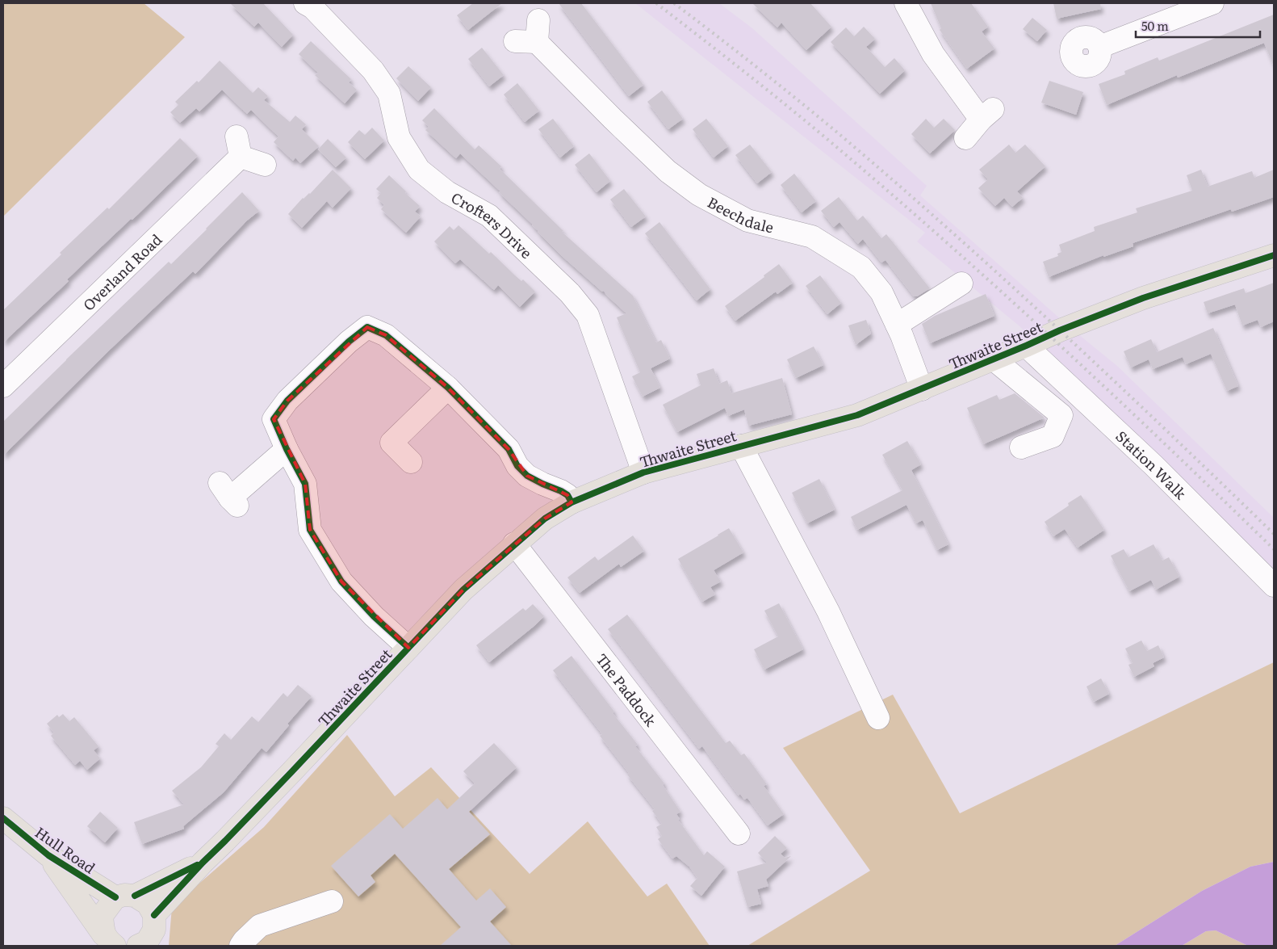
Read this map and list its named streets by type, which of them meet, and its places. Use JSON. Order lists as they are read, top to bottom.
{
  "streets": {
    "main road": ["Thwaite Street", "Hull Road"],
    "street": [
      "Beechdale",
      "Crofters Drive",
      "Overland Road",
      "Station Walk",
      "The Paddock"
    ]
  },
  "crossings": [
    ["Beechdale", "Thwaite Street"],
    ["Crofters Drive", "Thwaite Street"],
    ["Thwaite Street", "Station Walk"],
    ["Thwaite Street", "The Paddock"],
    ["Thwaite Street", "Hull Road"]
  ],
  "scale_bar": "50 m"
}
